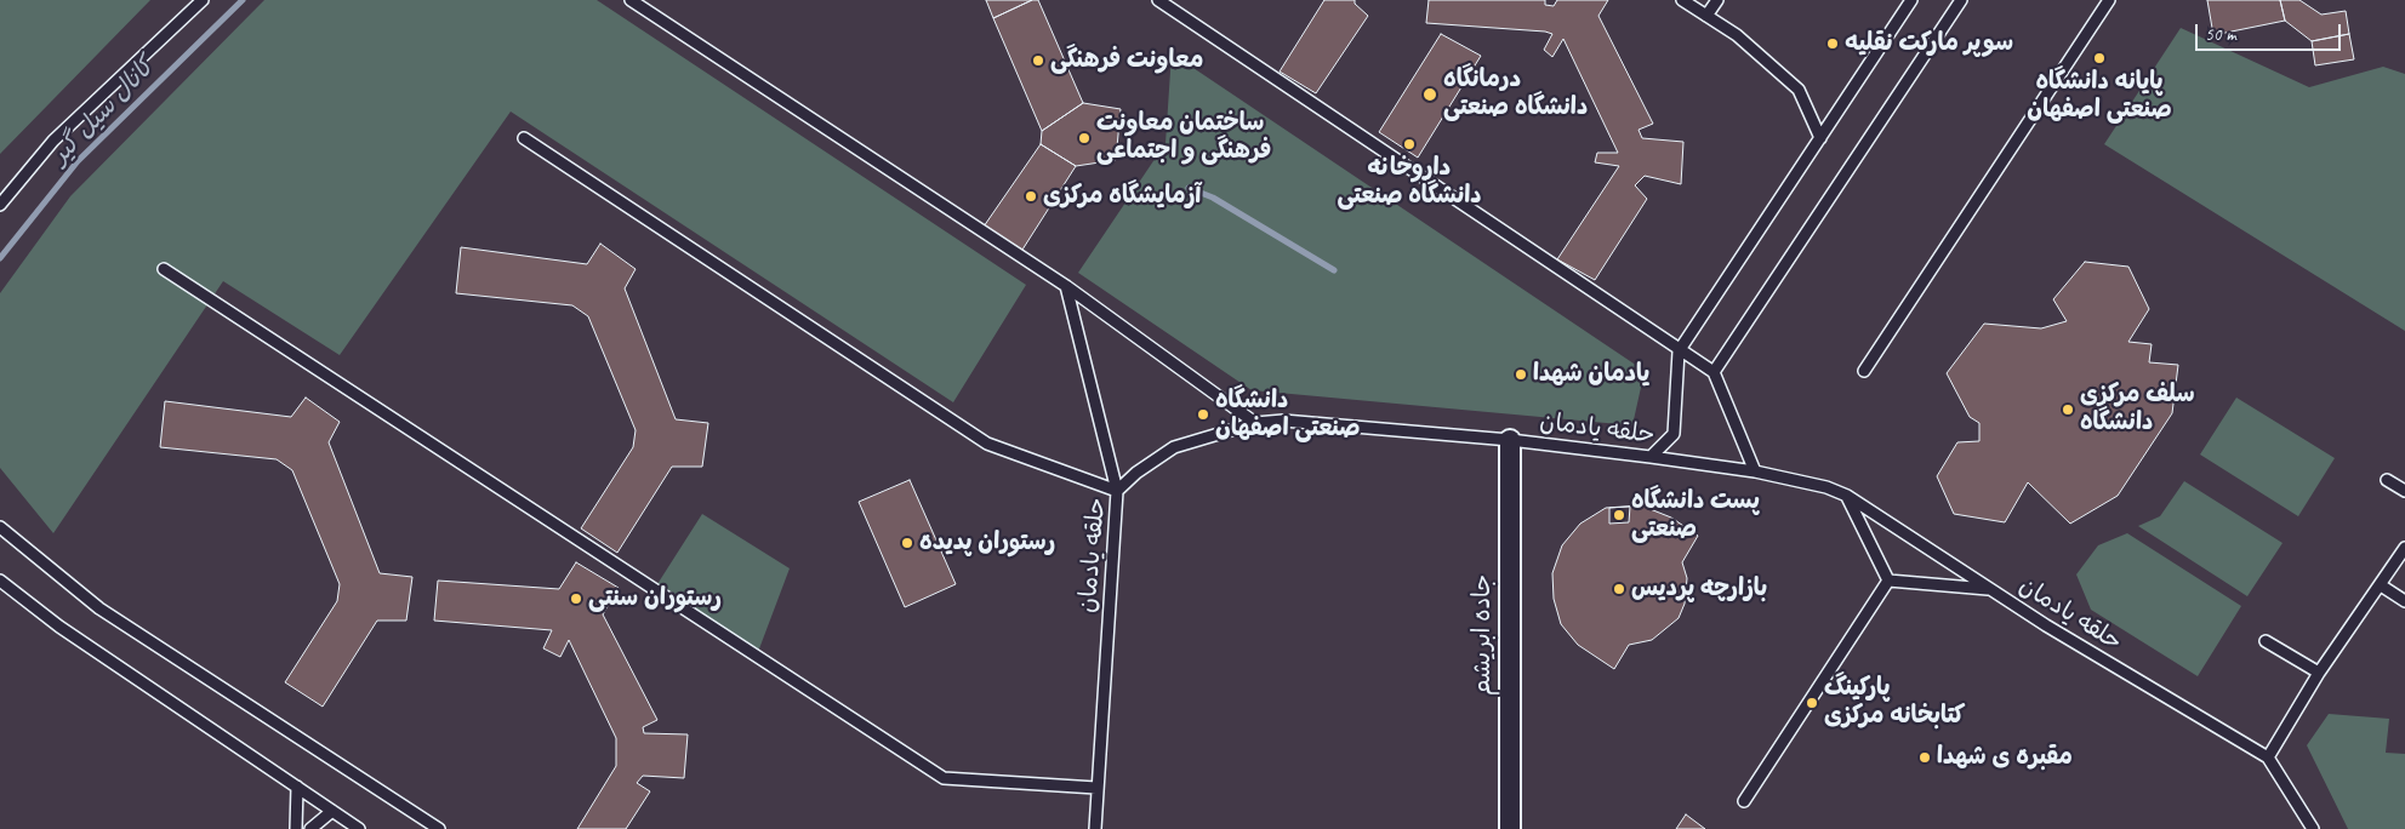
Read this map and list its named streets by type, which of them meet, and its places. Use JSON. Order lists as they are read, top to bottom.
{
  "streets": {
    "street": ["جاده ابریشم"],
    "lane": ["حلقه یادمان"]
  },
  "crossings": [
    ["حلقه یادمان", "جاده ابریشم"]
  ],
  "water": ["کانال سیل گیر"],
  "places": [
    "سوپر مارکت نقلیه",
    "پایانه دانشگاه صنعتی اصفهان",
    "معاونت فرهنگی",
    "درمانگاه دانشگاه صنعتی",
    "ساختمان معاونت فرهنگی و اجتماعی",
    "داروخانه دانشگاه صنعتی",
    "آزمایشگاه مرکزی",
    "یادمان شهدا",
    "سلف مرکزی دانشگاه",
    "دانشگاه صنعتی اصفهان",
    "پست دانشگاه صنعتی",
    "رستوران پدیده",
    "بازارچه پردیس",
    "رستوران سنتی",
    "پارکینگ کتابخانه مرکزی",
    "مقبره ی شهدا"
  ],
  "scale_bar": "50 m"
}
